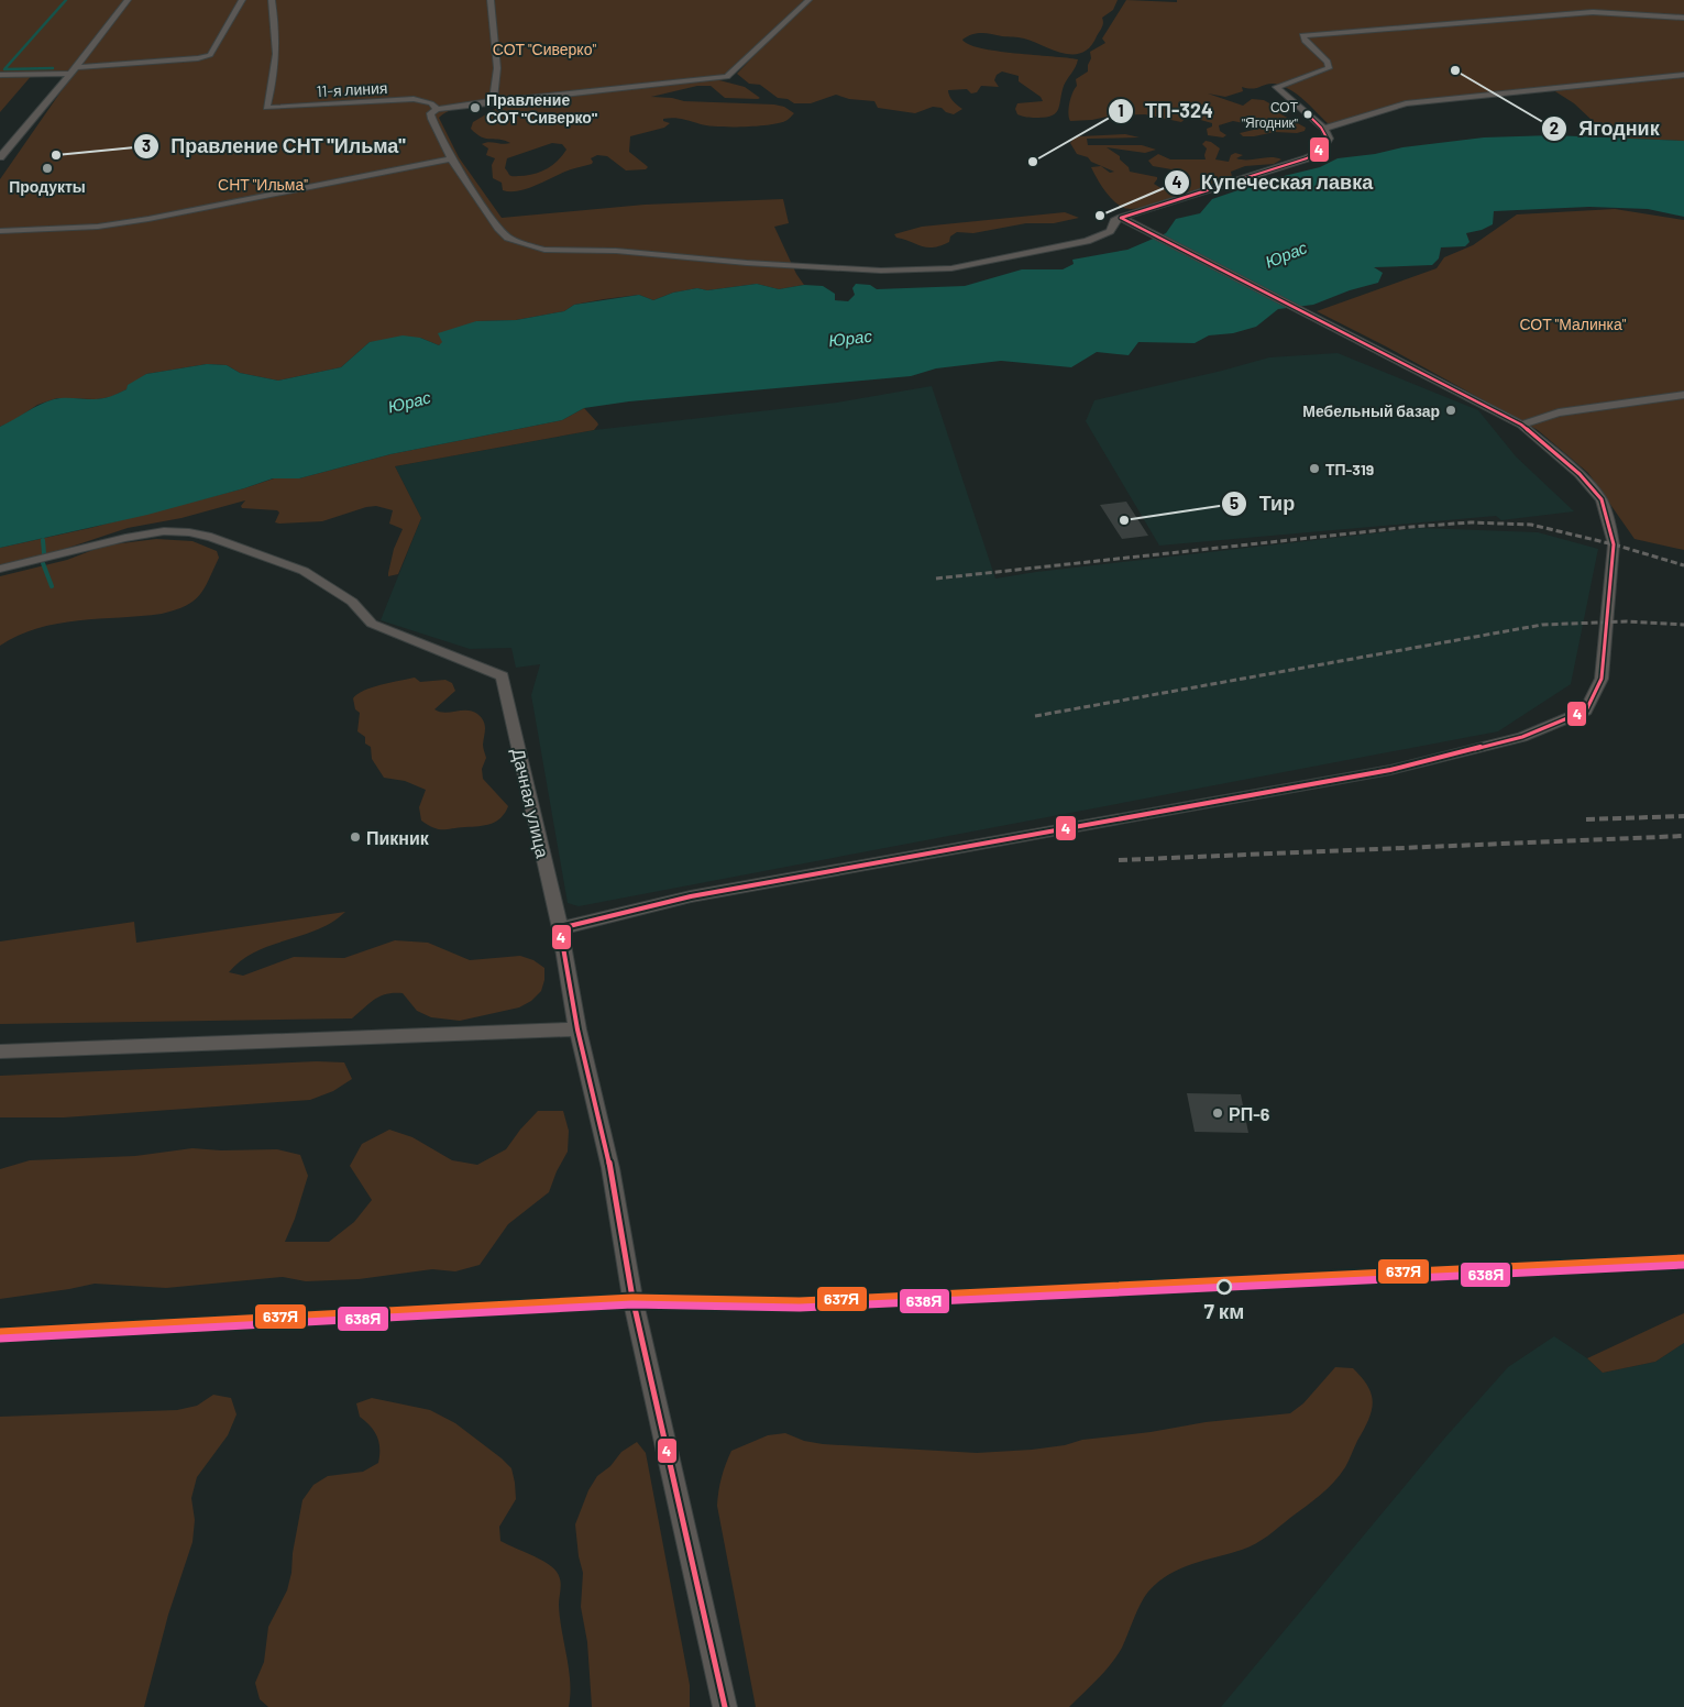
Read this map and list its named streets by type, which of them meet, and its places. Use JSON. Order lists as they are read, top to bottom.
{
  "streets": {
    "street": ["11-я линия", "Дачная улица"]
  },
  "water": ["Юрас"],
  "parks": ["СОТ \"Сиверко\"", "СНТ \"Ильма\"", "СОТ \"Малинка\""],
  "places": [
    "Ягодник",
    "Правление СОТ \"Сиверко\"",
    "СОТ \"Ягодник\"",
    "Правление СНТ \"Ильма\"",
    "ТП-324",
    "Продукты",
    "Купеческая лавка",
    "Мебельный базар",
    "ТП-319",
    "Тир",
    "Пикник",
    "РП-6",
    "7 км"
  ],
  "lines": ["transit line 4", "transit line 637Я", "transit line 638Я"]
}
